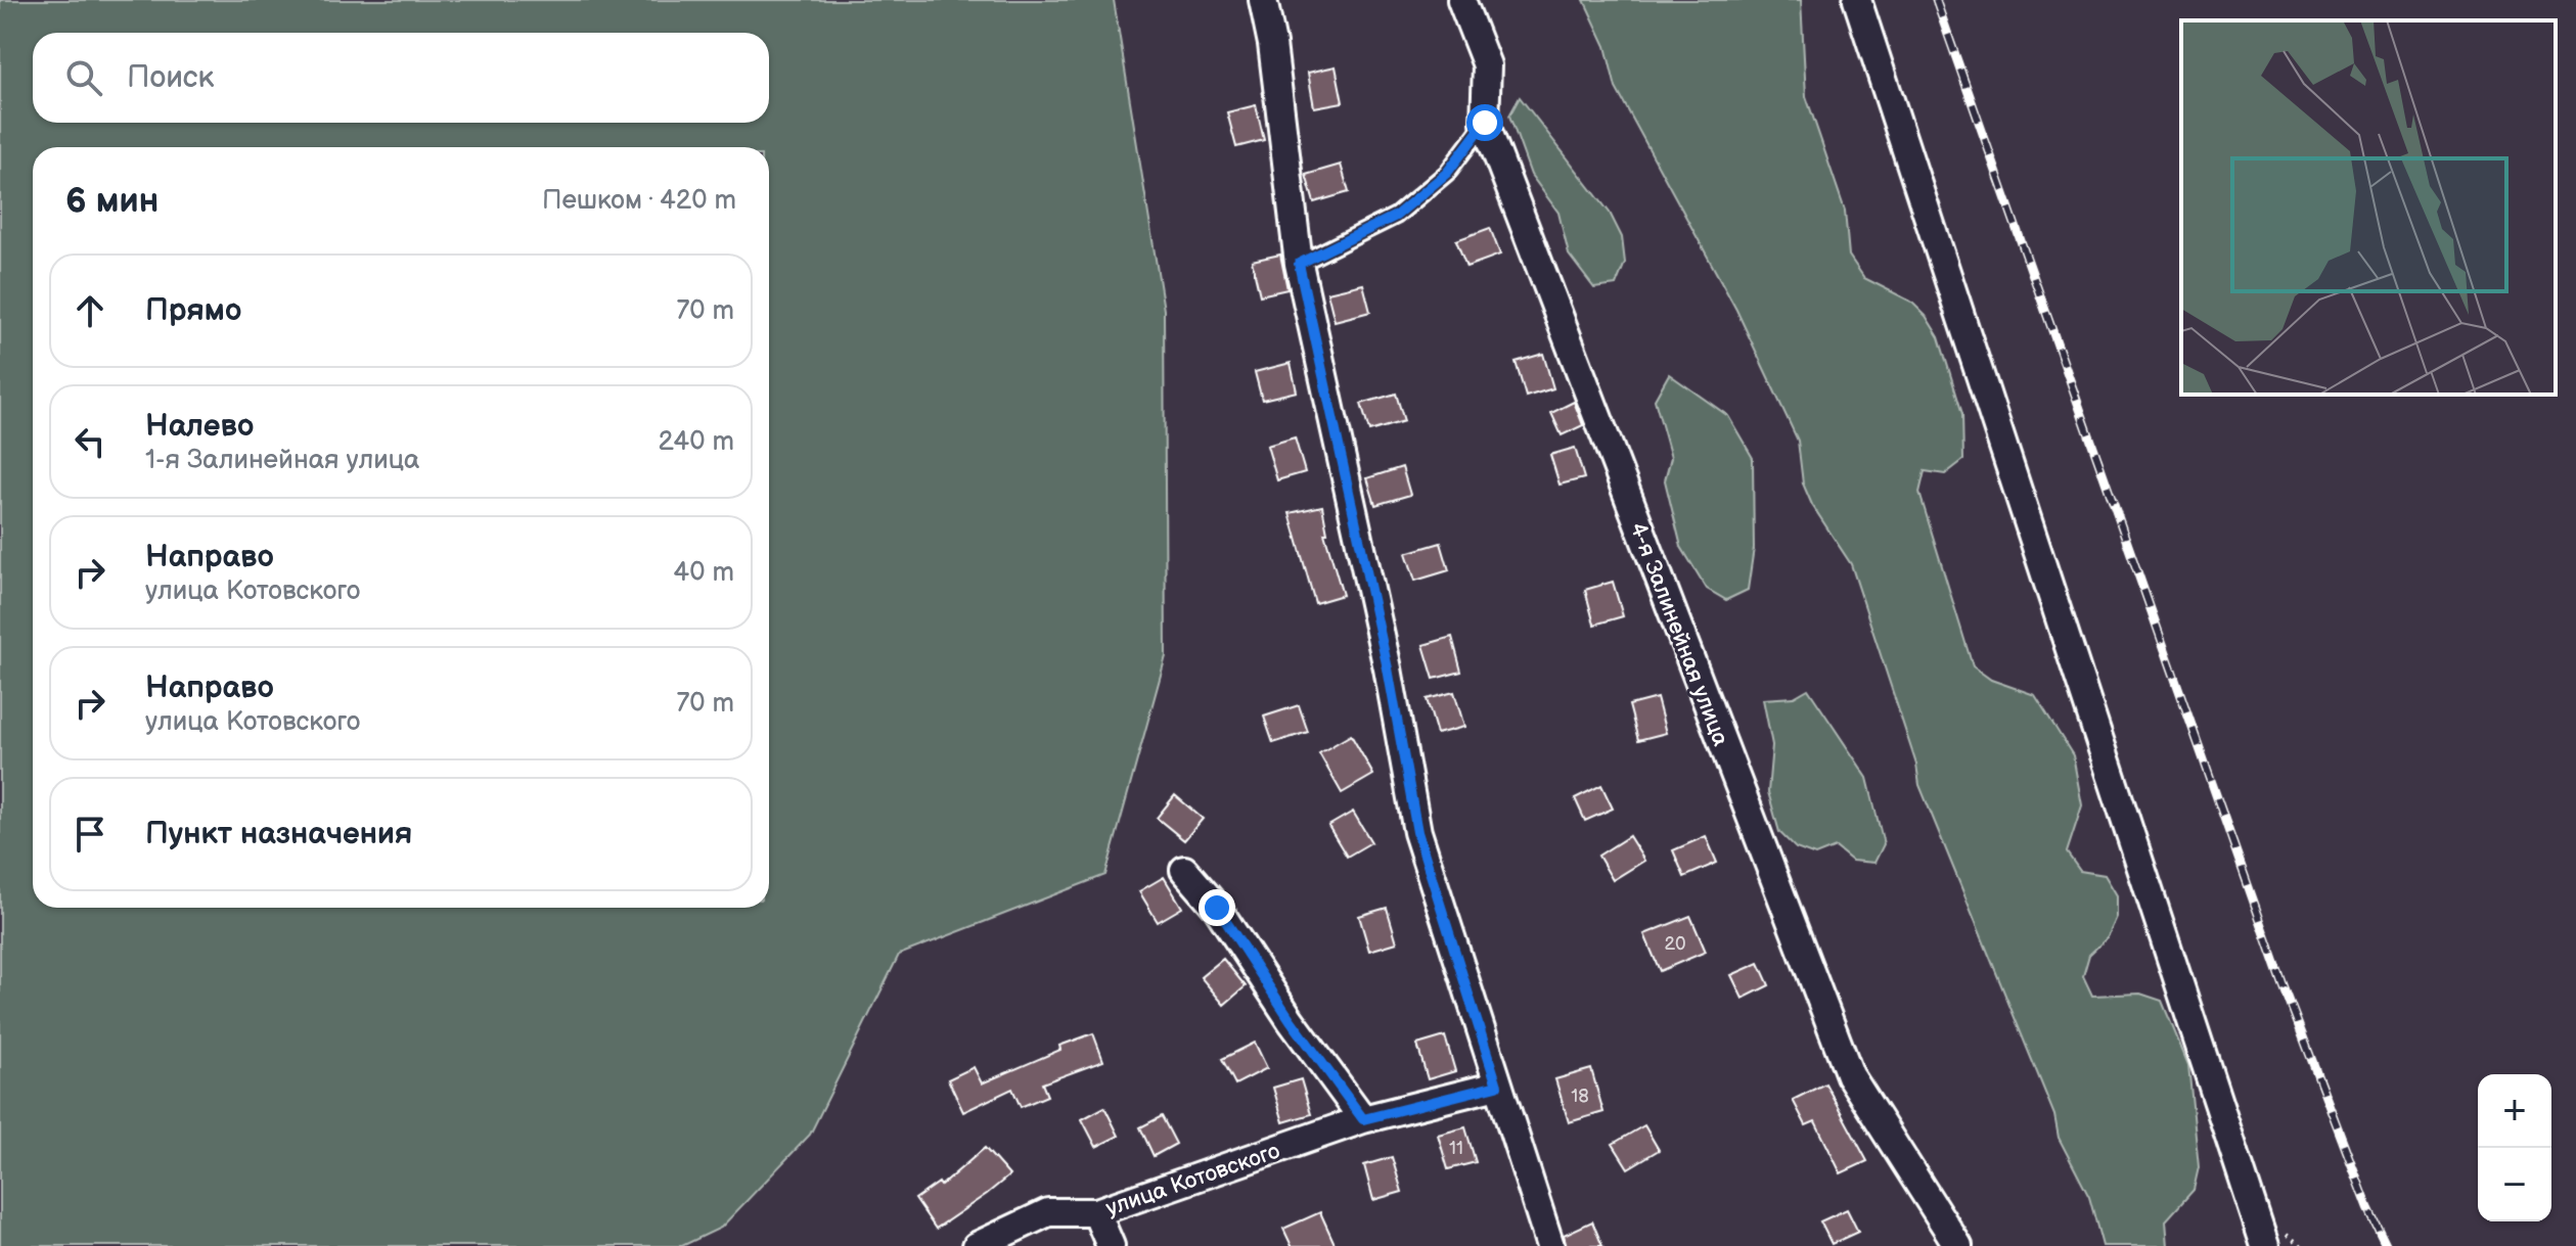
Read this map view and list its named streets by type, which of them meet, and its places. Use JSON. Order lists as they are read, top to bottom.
{
  "streets": {
    "street": ["4-я Залинейная улица", "улица Котовского"]
  },
  "house_numbers": ["20", "18", "11"],
  "page": {
    "search": "Поиск",
    "heading": ["6 мин", "Пешком · 420 m"],
    "list": [
      ["Прямо", "70 m"],
      ["Налево", "1-я Залинейная улица", "240 m"],
      ["Направо", "улица Котовского", "40 m"],
      ["Направо", "улица Котовского", "70 m"],
      "Пункт назначения"
    ],
    "map_buttons": ["+", "−"]
  }
}
